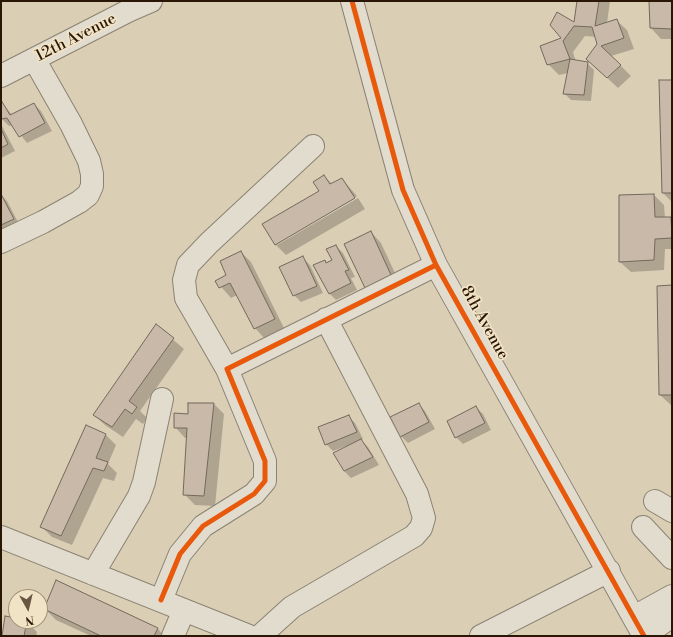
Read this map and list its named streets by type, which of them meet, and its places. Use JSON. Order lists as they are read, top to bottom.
{
  "streets": {
    "street": ["12th Avenue", "8th Avenue"]
  },
  "north": "bottom"
}
